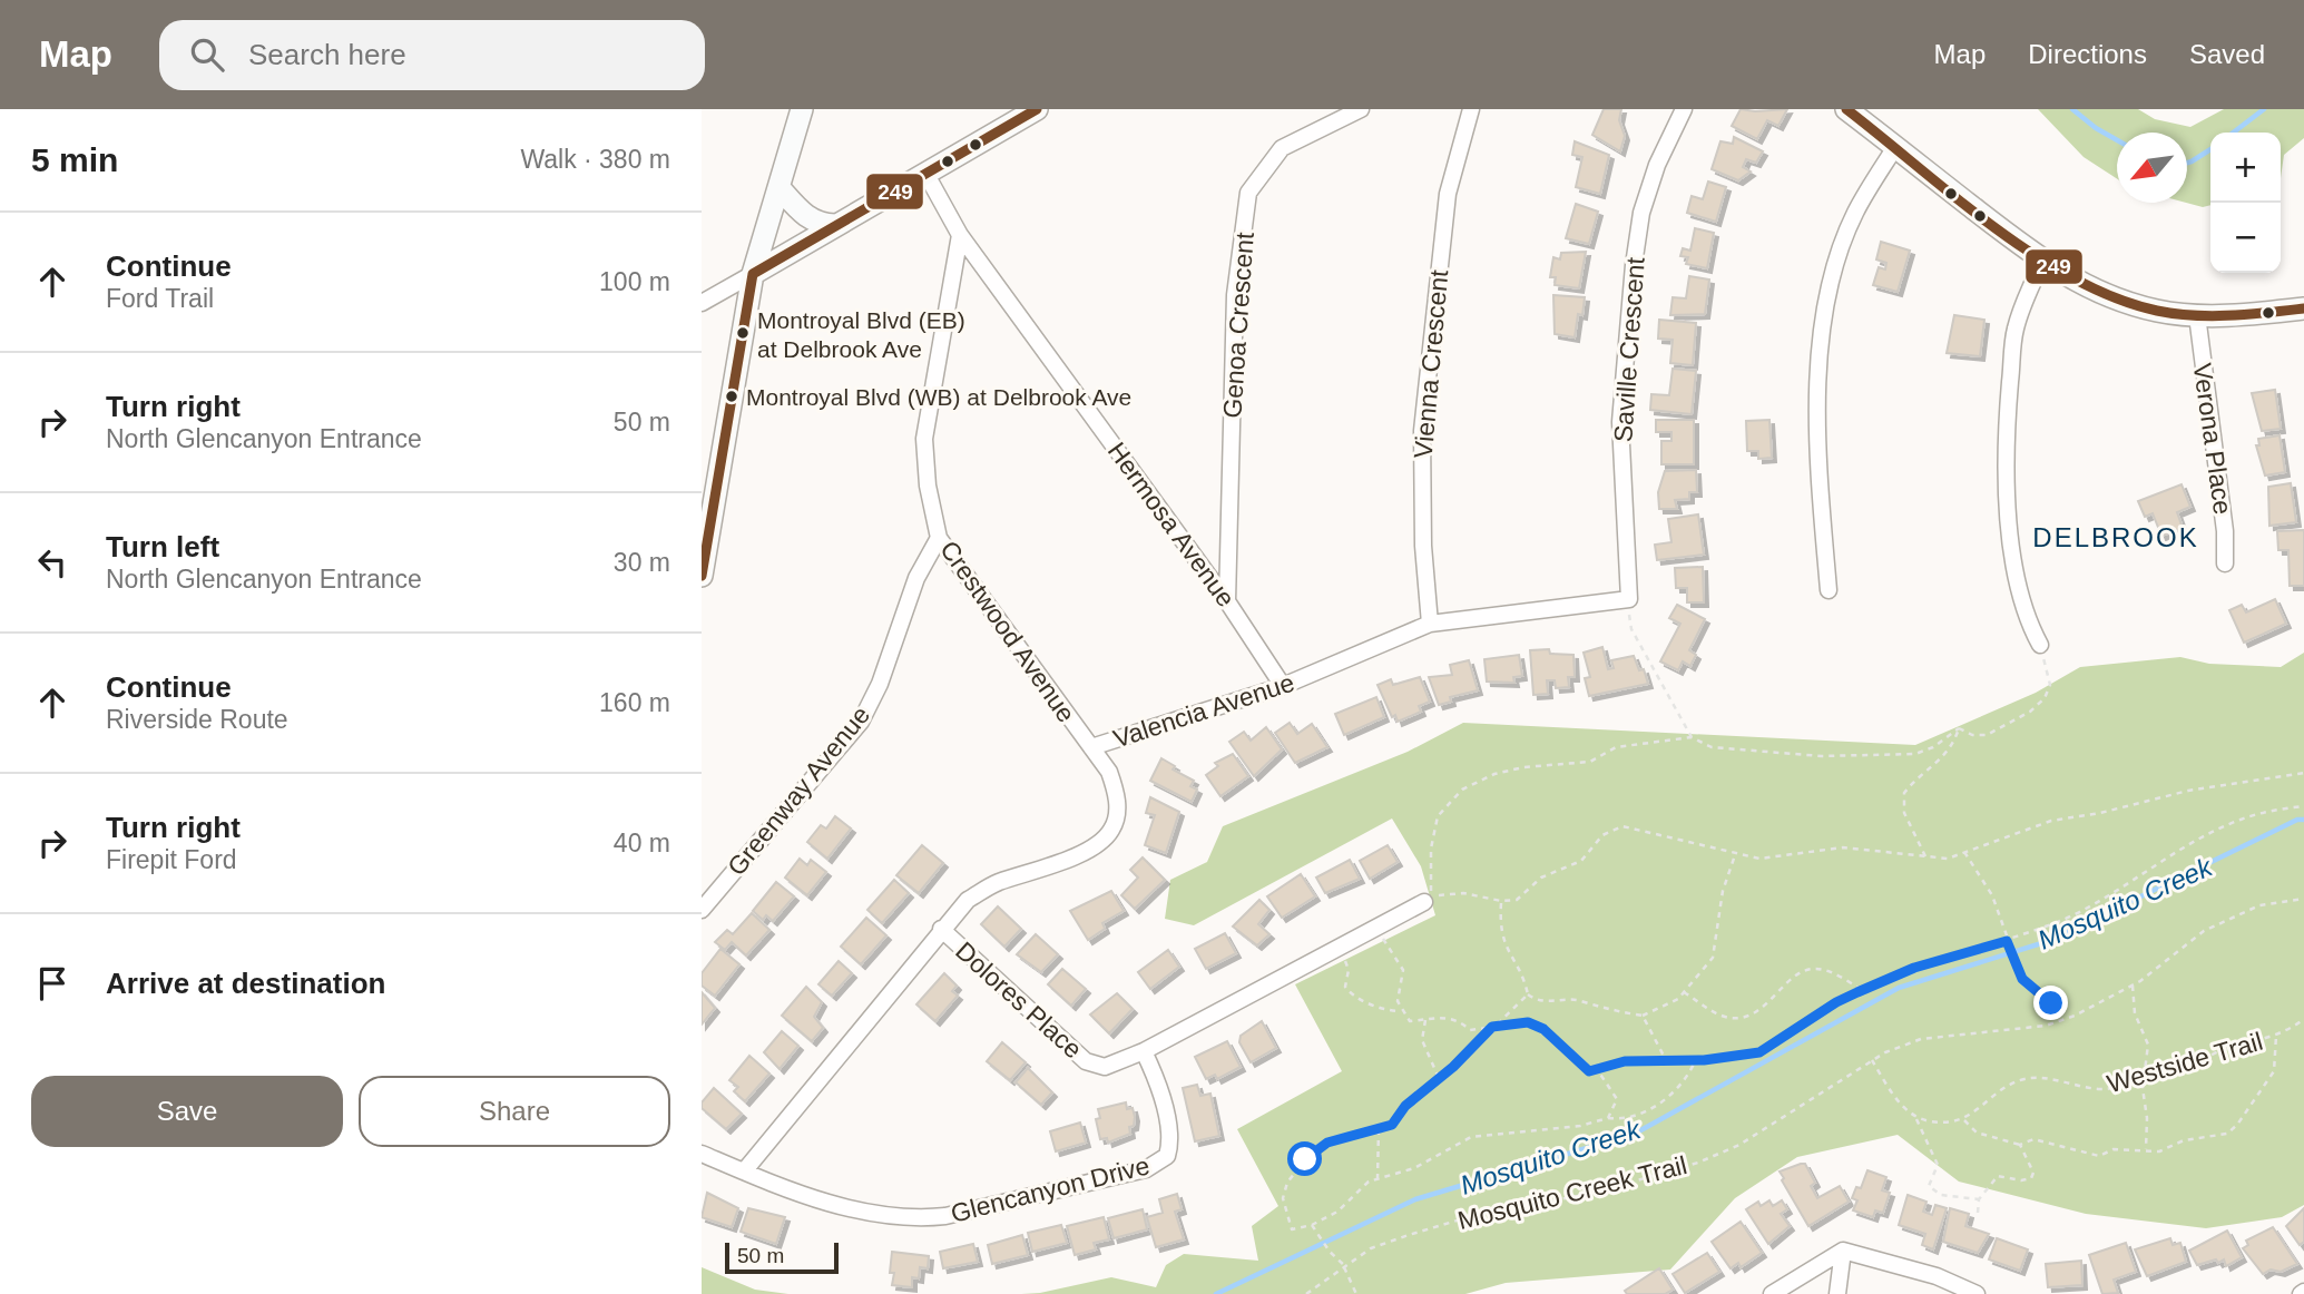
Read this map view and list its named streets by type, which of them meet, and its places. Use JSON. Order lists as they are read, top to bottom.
{
  "streets": {
    "street": [
      "Genoa Crescent",
      "Saville Crescent",
      "Vienna Crescent",
      "Verona Place",
      "Hermosa Avenue",
      "Crestwood Avenue",
      "Valencia Avenue",
      "Greenway Avenue",
      "Dolores Place",
      "Glencanyon Drive"
    ],
    "path": ["Westside Trail", "Mosquito Creek Trail"]
  },
  "crossings": [
    ["Genoa Crescent", "Hermosa Avenue"],
    ["Saville Crescent", "Valencia Avenue"],
    ["Vienna Crescent", "Valencia Avenue"],
    ["Hermosa Avenue", "Crestwood Avenue"],
    ["Hermosa Avenue", "Valencia Avenue"],
    ["Crestwood Avenue", "Valencia Avenue"],
    ["Crestwood Avenue", "Greenway Avenue"],
    ["Valencia Avenue", "Dolores Place"],
    ["Valencia Avenue", "Glencanyon Drive"],
    ["Dolores Place", "Glencanyon Drive"]
  ],
  "districts": ["DELBROOK"],
  "water": ["Mosquito Creek"],
  "places": ["Montroyal Blvd (EB) at Delbrook Ave", "Montroyal Blvd (WB) at Delbrook Ave"],
  "lines": ["transit line 249"],
  "scale_bar": "50 m",
  "north": "bottom left",
  "page": {
    "header": "Map",
    "search": "Search here",
    "nav": ["Map", "Directions", "Saved"],
    "heading": ["5 min", "Walk · 380 m"],
    "map_buttons": ["+", "−"],
    "list": [
      ["Continue", "Ford Trail", "100 m"],
      ["Turn right", "North Glencanyon Entrance", "50 m"],
      ["Turn left", "North Glencanyon Entrance", "30 m"],
      ["Continue", "Riverside Route", "160 m"],
      ["Turn right", "Firepit Ford", "40 m"],
      "Arrive at destination"
    ],
    "buttons": ["Save", "Share"],
    "scale": "50 m"
  }
}
